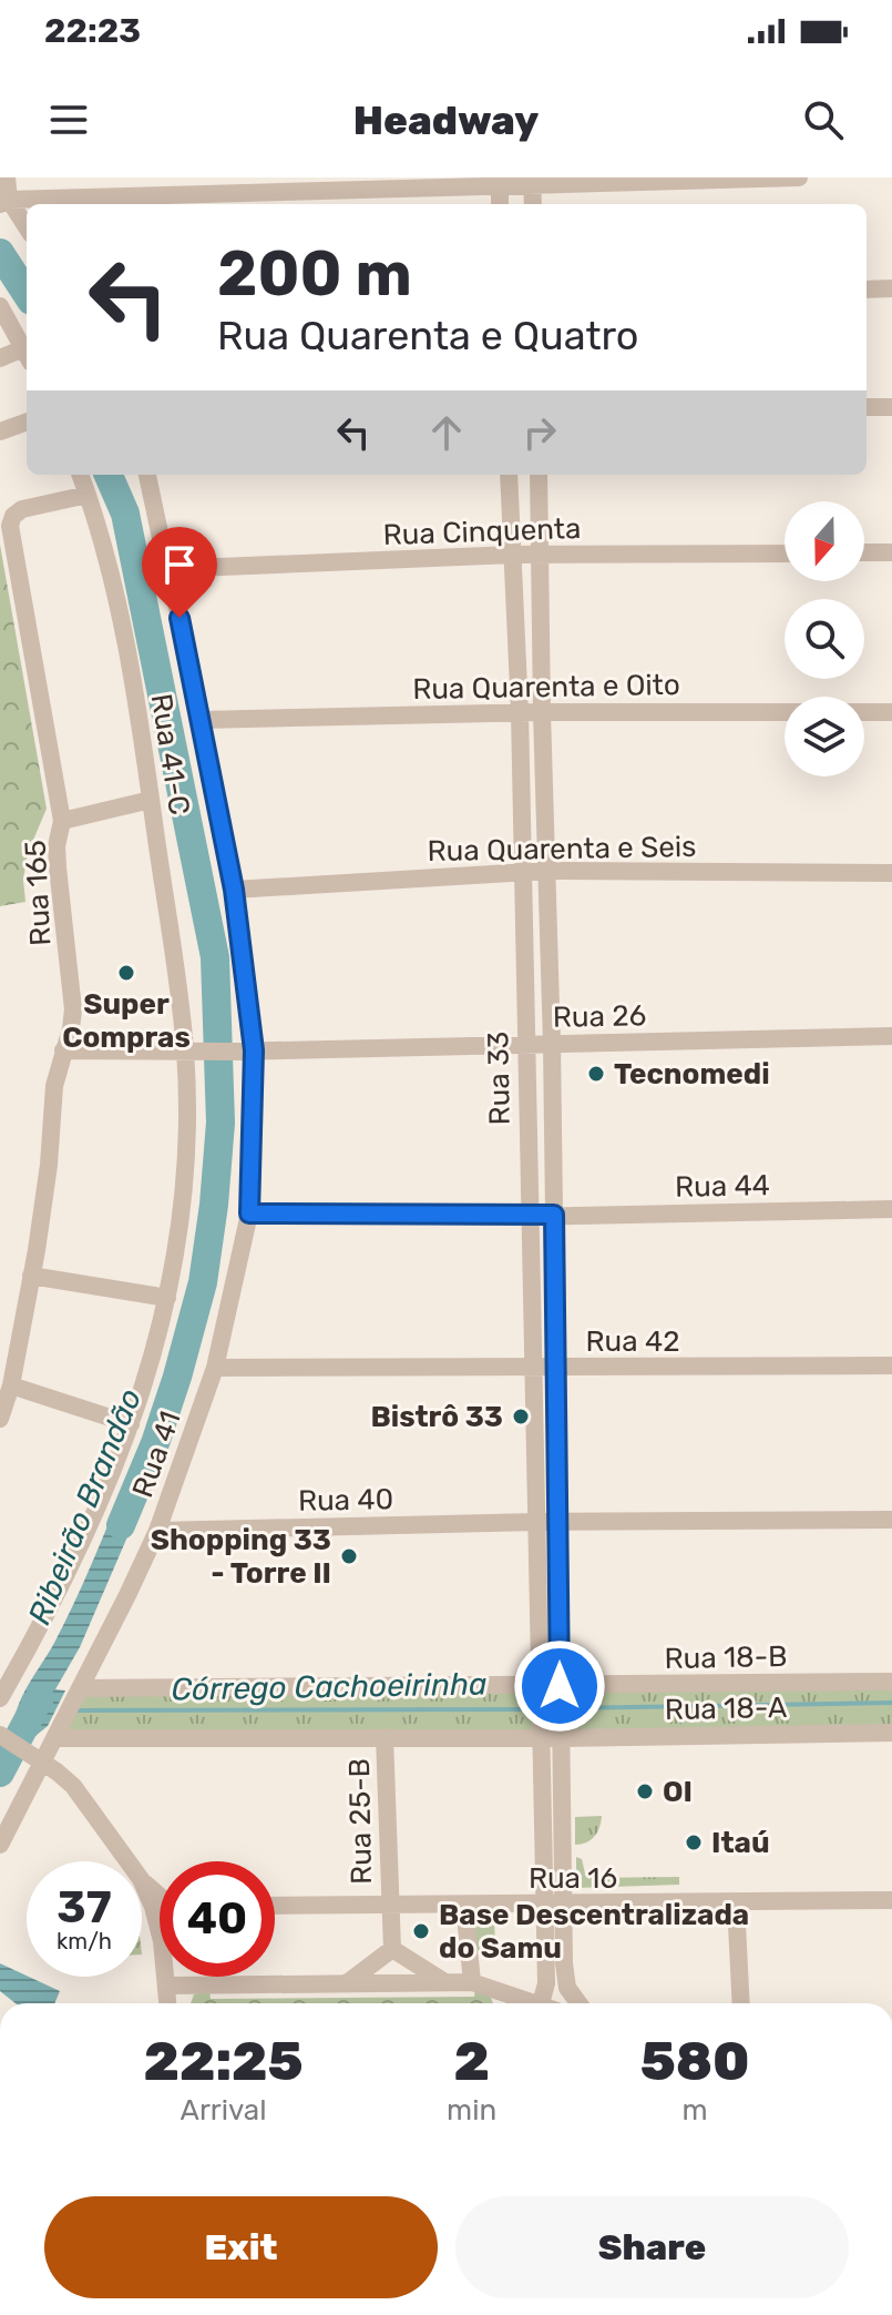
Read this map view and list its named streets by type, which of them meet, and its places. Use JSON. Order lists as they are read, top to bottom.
{
  "streets": {
    "street": [
      "Rua Cinquenta",
      "Rua Quarenta e Oito",
      "Rua 41-C",
      "Rua Quarenta e Seis",
      "Rua 165",
      "Rua 26",
      "Rua 33",
      "Rua 44",
      "Rua 42",
      "Rua 41",
      "Rua 40",
      "Rua 18-B",
      "Rua 18-A",
      "Rua 25-B",
      "Rua 16"
    ]
  },
  "crossings": [
    ["Rua Cinquenta", "Rua 33"],
    ["Rua Cinquenta", "Rua 41"],
    ["Rua Quarenta e Oito", "Rua 33"],
    ["Rua Quarenta e Oito", "Rua 41"],
    ["Rua 41-C", "Rua 165"],
    ["Rua 41-C", "Rua 26"],
    ["Rua Quarenta e Seis", "Rua 33"],
    ["Rua Quarenta e Seis", "Rua 41"],
    ["Rua 165", "Rua 26"],
    ["Rua 26", "Rua 33"],
    ["Rua 26", "Rua 41"],
    ["Rua 33", "Rua 44"],
    ["Rua 33", "Rua 42"],
    ["Rua 33", "Rua 40"],
    ["Rua 33", "Rua 18-B"],
    ["Rua 33", "Rua 18-A"],
    ["Rua 44", "Rua 41"],
    ["Rua 42", "Rua 41"],
    ["Rua 41", "Rua 40"],
    ["Rua 41", "Rua 18-B"],
    ["Rua 25-B", "Rua 16"]
  ],
  "water": ["Ribeirão Brandão", "Córrego Cachoeirinha"],
  "places": [
    "Super Compras",
    "Tecnomedi",
    "Bistrô 33",
    "Shopping 33 - Torre II",
    "OI",
    "Itaú",
    "Base Descentralizada do Samu"
  ],
  "north": "bottom",
  "page": {
    "status": "22:23",
    "header": "Headway",
    "turn": ["200 m", "Rua Quarenta e Quatro"],
    "speed": "37 km/h",
    "limit": "40",
    "eta": [
      "22:25",
      "Arrival",
      "2",
      "min",
      "580",
      "m"
    ],
    "buttons": ["Exit", "Share"]
  }
}
